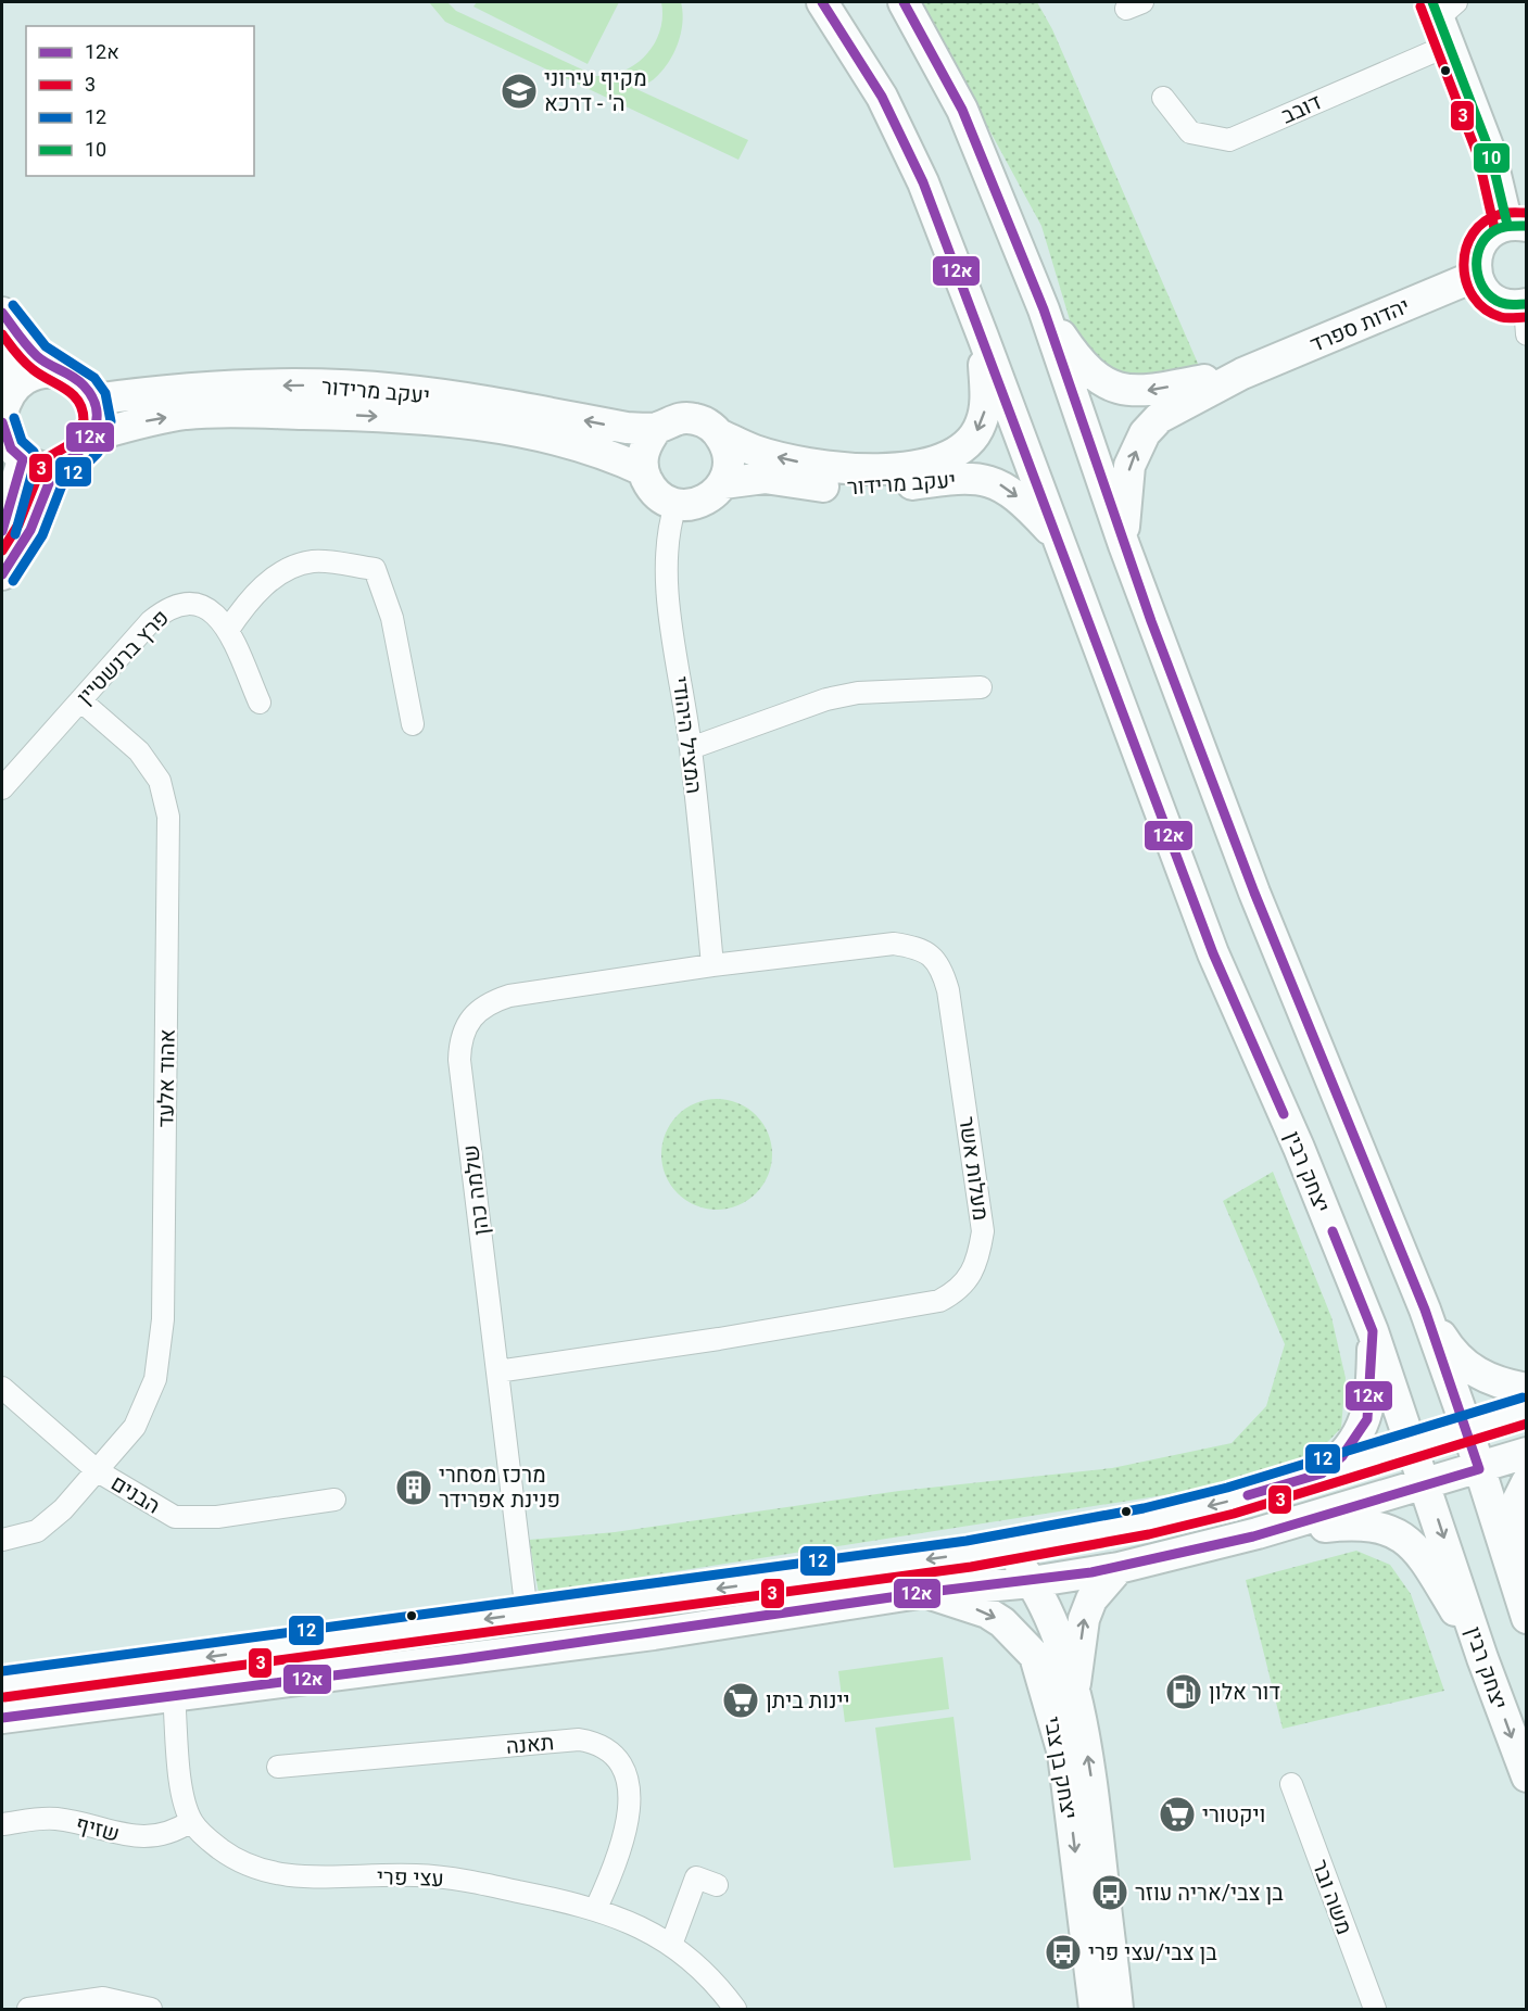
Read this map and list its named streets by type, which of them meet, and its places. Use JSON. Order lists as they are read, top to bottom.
{
  "streets": {
    "main road": [
      "יהדות ספרד",
      "יעקב מרידור",
      "יצחק רבין",
      "יצחק בן צבי"
    ],
    "street": [
      "דובב",
      "פרץ ברנשטיין",
      "המציל היהודי",
      "אהוד אלעד",
      "מעלות אשר",
      "שלמה כהן",
      "הבנים",
      "תאנה",
      "שזיף",
      "עצי פרי",
      "משה ובר"
    ]
  },
  "crossings": [
    ["יעקב מרידור", "המציל היהודי"],
    ["יעקב מרידור", "יצחק רבין"],
    ["פרץ ברנשטיין", "אהוד אלעד"],
    ["המציל היהודי", "מעלות אשר"],
    ["המציל היהודי", "שלמה כהן"],
    ["אהוד אלעד", "הבנים"],
    ["מעלות אשר", "שלמה כהן"],
    ["תאנה", "עצי פרי"],
    ["שזיף", "עצי פרי"]
  ],
  "places": {
    "school or university": ["מקיף עירוני ה' - דרכא"],
    "building": ["מרכז מסחרי פנינת אפרידר"],
    "fuel station": ["דור אלון"],
    "supermarket": ["יינות ביתן", "ויקטורי"],
    "bus stop": ["בן צבי/אריה עוזר", "בן צבי/עצי פרי"]
  },
  "lines": [
    "transit line 12א",
    "transit line 10",
    "transit line 3",
    "transit line 12"
  ],
  "legend": [
    "12א",
    "3",
    "12",
    "10"
  ]
}
